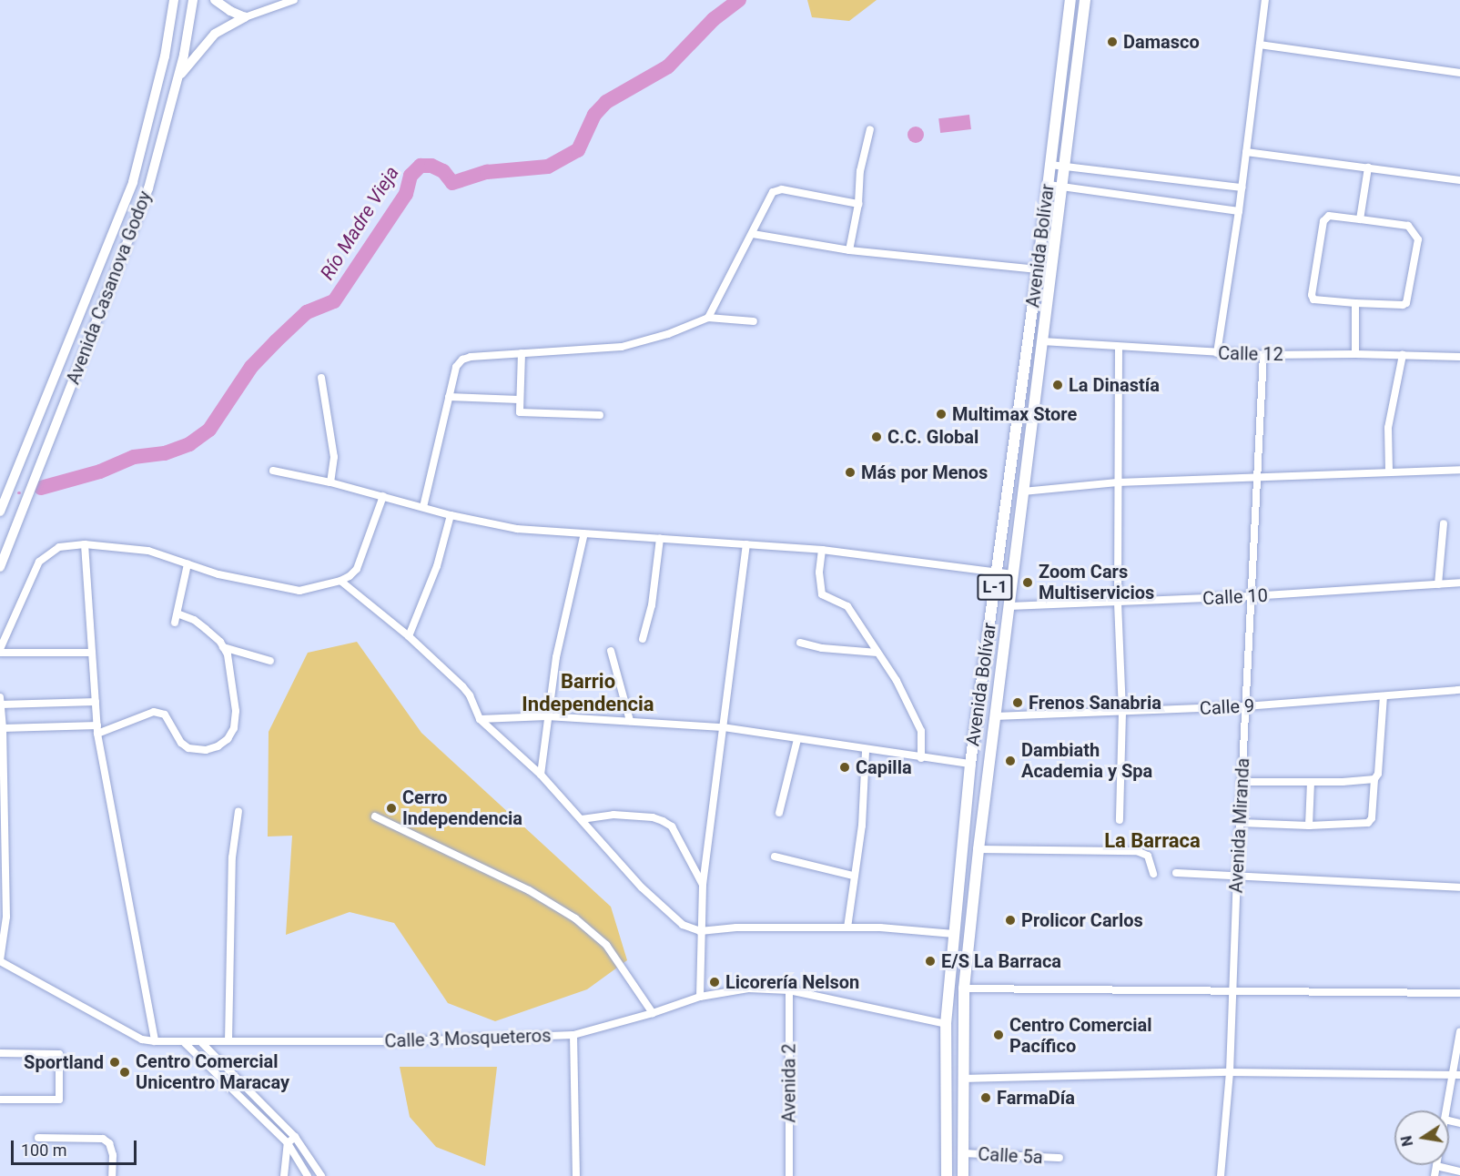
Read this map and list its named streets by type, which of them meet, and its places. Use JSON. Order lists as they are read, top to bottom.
{
  "streets": {
    "main road": ["Avenida Bolívar", "L-1"],
    "street": [
      "Avenida Casanova Godoy",
      "Calle 12",
      "Calle 10",
      "Calle 9",
      "Avenida Miranda",
      "Calle 3 Mosqueteros",
      "Avenida 2",
      "Calle 5a"
    ]
  },
  "crossings": [
    ["Avenida Bolívar", "Calle 12"],
    ["Avenida Bolívar", "Calle 10"],
    ["Avenida Bolívar", "Calle 9"],
    ["Avenida Bolívar", "Calle 3 Mosqueteros"],
    ["Avenida Bolívar", "Calle 5a"],
    ["Calle 12", "Avenida Miranda"],
    ["Calle 10", "Avenida Miranda"],
    ["Calle 9", "Avenida Miranda"],
    ["Calle 3 Mosqueteros", "Avenida 2"]
  ],
  "districts": ["Barrio Independencia", "La Barraca"],
  "water": ["Río Madre Vieja"],
  "places": [
    "Damasco",
    "La Dinastía",
    "Multimax Store",
    "C.C. Global",
    "Más por Menos",
    "Zoom Cars Multiservicios",
    "Frenos Sanabria",
    "Dambiath Academia y Spa",
    "Capilla",
    "Cerro Independencia",
    "Prolicor Carlos",
    "E/S La Barraca",
    "Licorería Nelson",
    "Centro Comercial Pacífico",
    "Sportland",
    "Centro Comercial Unicentro Maracay",
    "FarmaDía"
  ],
  "scale_bar": "100 m",
  "north": "left"
}
